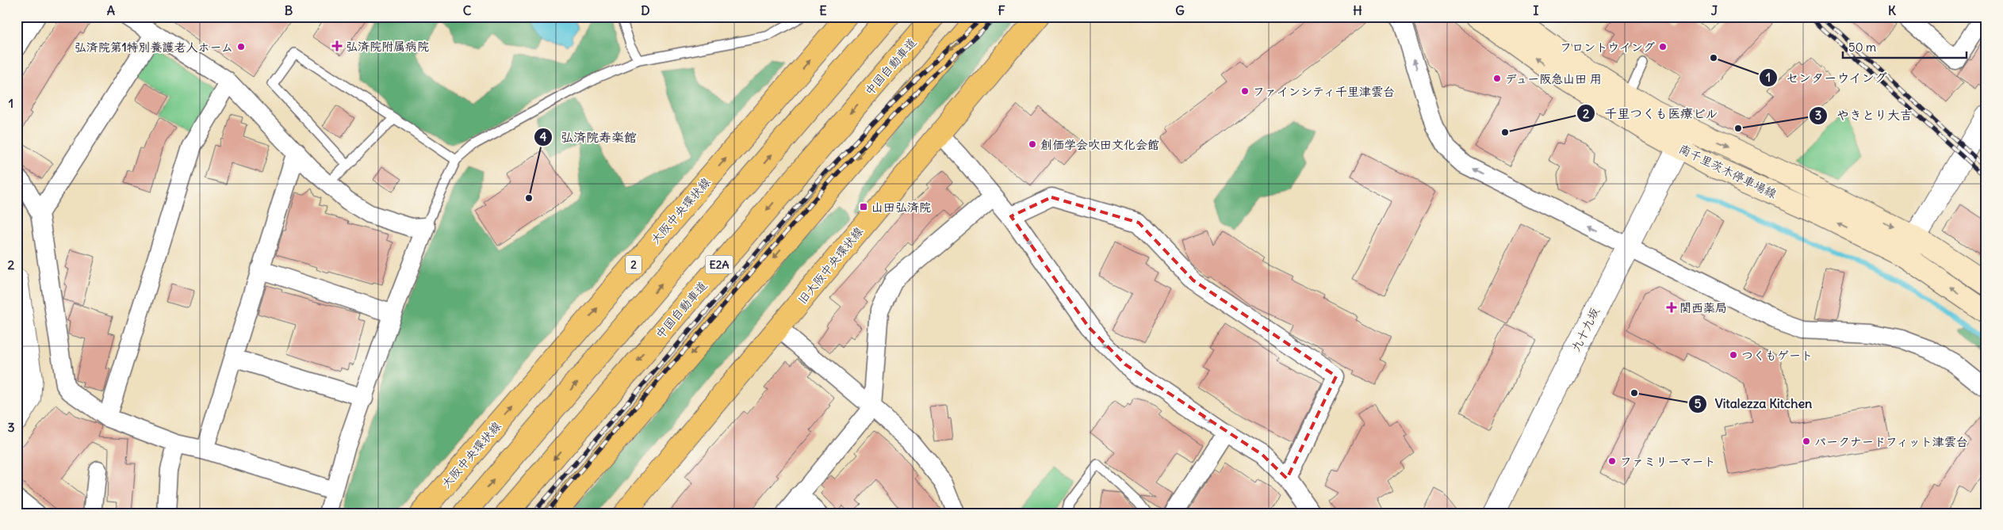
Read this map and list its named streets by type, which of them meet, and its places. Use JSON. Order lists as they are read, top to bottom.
{
  "streets": {
    "main road": [
      "中国自動車道",
      "南千里茨木停車場線",
      "大阪中央環状線",
      "2",
      "E2A",
      "旧大阪中央環状線"
    ],
    "street": ["九十九坂"]
  },
  "crossings": [
    ["南千里茨木停車場線", "九十九坂"]
  ],
  "places": {
    "health": ["弘済院附属病院", "関西薬局"],
    "other": [
      "弘済院第1特別養護老人ホーム",
      "フロントウイング",
      "センターウイング",
      "デュー阪急山田 用",
      "ファインシティ千里津雲台",
      "やきとり大吉",
      "千里つくも医療ビル",
      "創価学会吹田文化会館",
      "弘済院寿楽館",
      "つくもゲート",
      "Vitalezza Kitchen",
      "パークナードフィット津雲台",
      "ファミリーマート"
    ],
    "transit": ["山田弘済院"]
  },
  "scale_bar": "50 m",
  "grid": {
    "columns": [
      "A",
      "B",
      "C",
      "D",
      "E",
      "F",
      "G",
      "H",
      "I",
      "J",
      "K"
    ],
    "rows": ["1", "2", "3"]
  }
}
